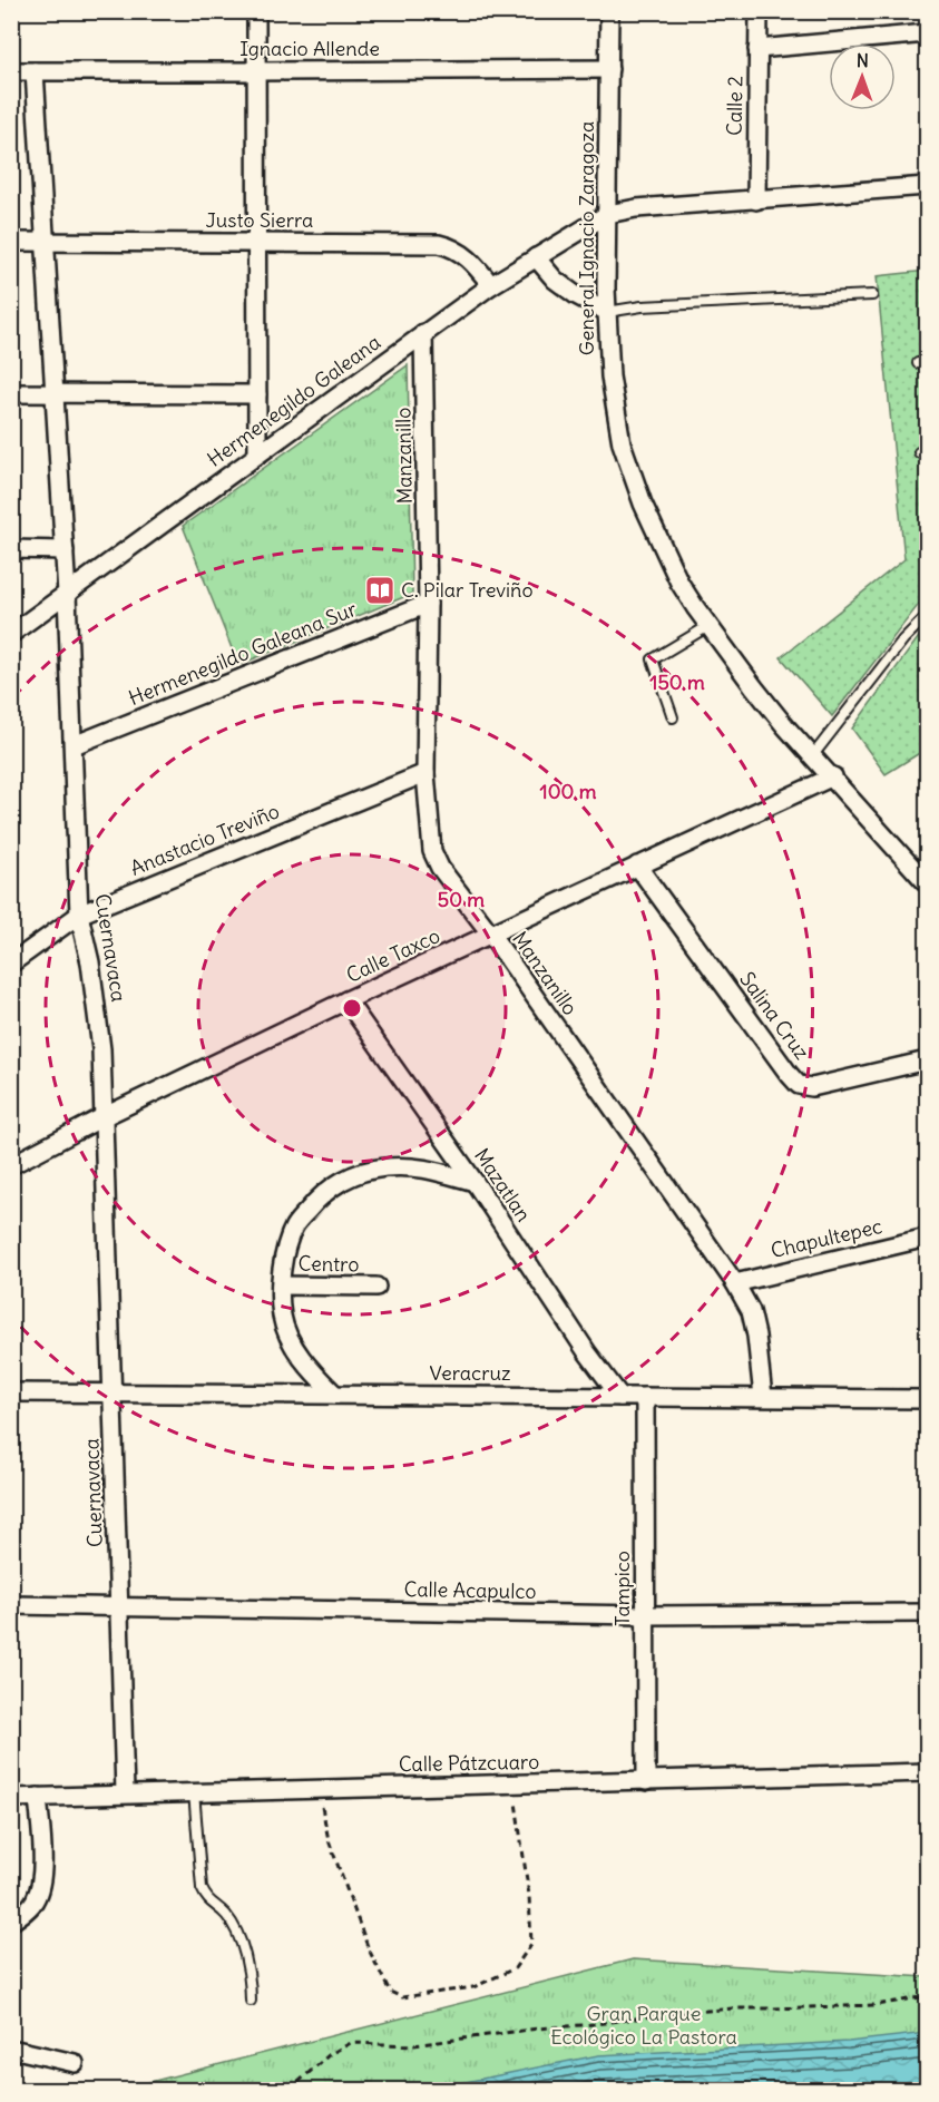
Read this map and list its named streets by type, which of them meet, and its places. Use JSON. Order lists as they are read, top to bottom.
{
  "streets": {
    "street": [
      "Ignacio Allende",
      "Calle 2",
      "Justo Sierra",
      "General Ignacio Zaragoza",
      "Hermenegildo Galeana",
      "Manzanillo",
      "Hermenegildo Galeana Sur",
      "Anastacio Treviño",
      "Cuernavaca",
      "Calle Taxco",
      "Salina Cruz",
      "Mazatlan",
      "Chapultepec",
      "Centro",
      "Veracruz",
      "Tampico",
      "Calle Acapulco",
      "Calle Pátzcuaro"
    ]
  },
  "crossings": [
    ["Ignacio Allende", "General Ignacio Zaragoza"],
    ["Ignacio Allende", "Cuernavaca"],
    ["Justo Sierra", "Hermenegildo Galeana"],
    ["Justo Sierra", "Cuernavaca"],
    ["General Ignacio Zaragoza", "Hermenegildo Galeana"],
    ["General Ignacio Zaragoza", "Calle Taxco"],
    ["Hermenegildo Galeana", "Manzanillo"],
    ["Hermenegildo Galeana", "Cuernavaca"],
    ["Manzanillo", "Hermenegildo Galeana Sur"],
    ["Manzanillo", "Anastacio Treviño"],
    ["Manzanillo", "Calle Taxco"],
    ["Manzanillo", "Chapultepec"],
    ["Manzanillo", "Veracruz"],
    ["Hermenegildo Galeana Sur", "Cuernavaca"],
    ["Anastacio Treviño", "Cuernavaca"],
    ["Cuernavaca", "Calle Taxco"],
    ["Cuernavaca", "Veracruz"],
    ["Cuernavaca", "Calle Acapulco"],
    ["Cuernavaca", "Calle Pátzcuaro"],
    ["Calle Taxco", "Salina Cruz"],
    ["Calle Taxco", "Mazatlan"],
    ["Mazatlan", "Veracruz"],
    ["Veracruz", "Tampico"],
    ["Tampico", "Calle Acapulco"],
    ["Tampico", "Calle Pátzcuaro"]
  ],
  "parks": ["Gran Parque Ecológico La Pastora"],
  "places": {
    "library": ["C. Pilar Treviño"]
  },
  "north": "top",
  "rings": ["150 m", "100 m", "50 m"]
}
